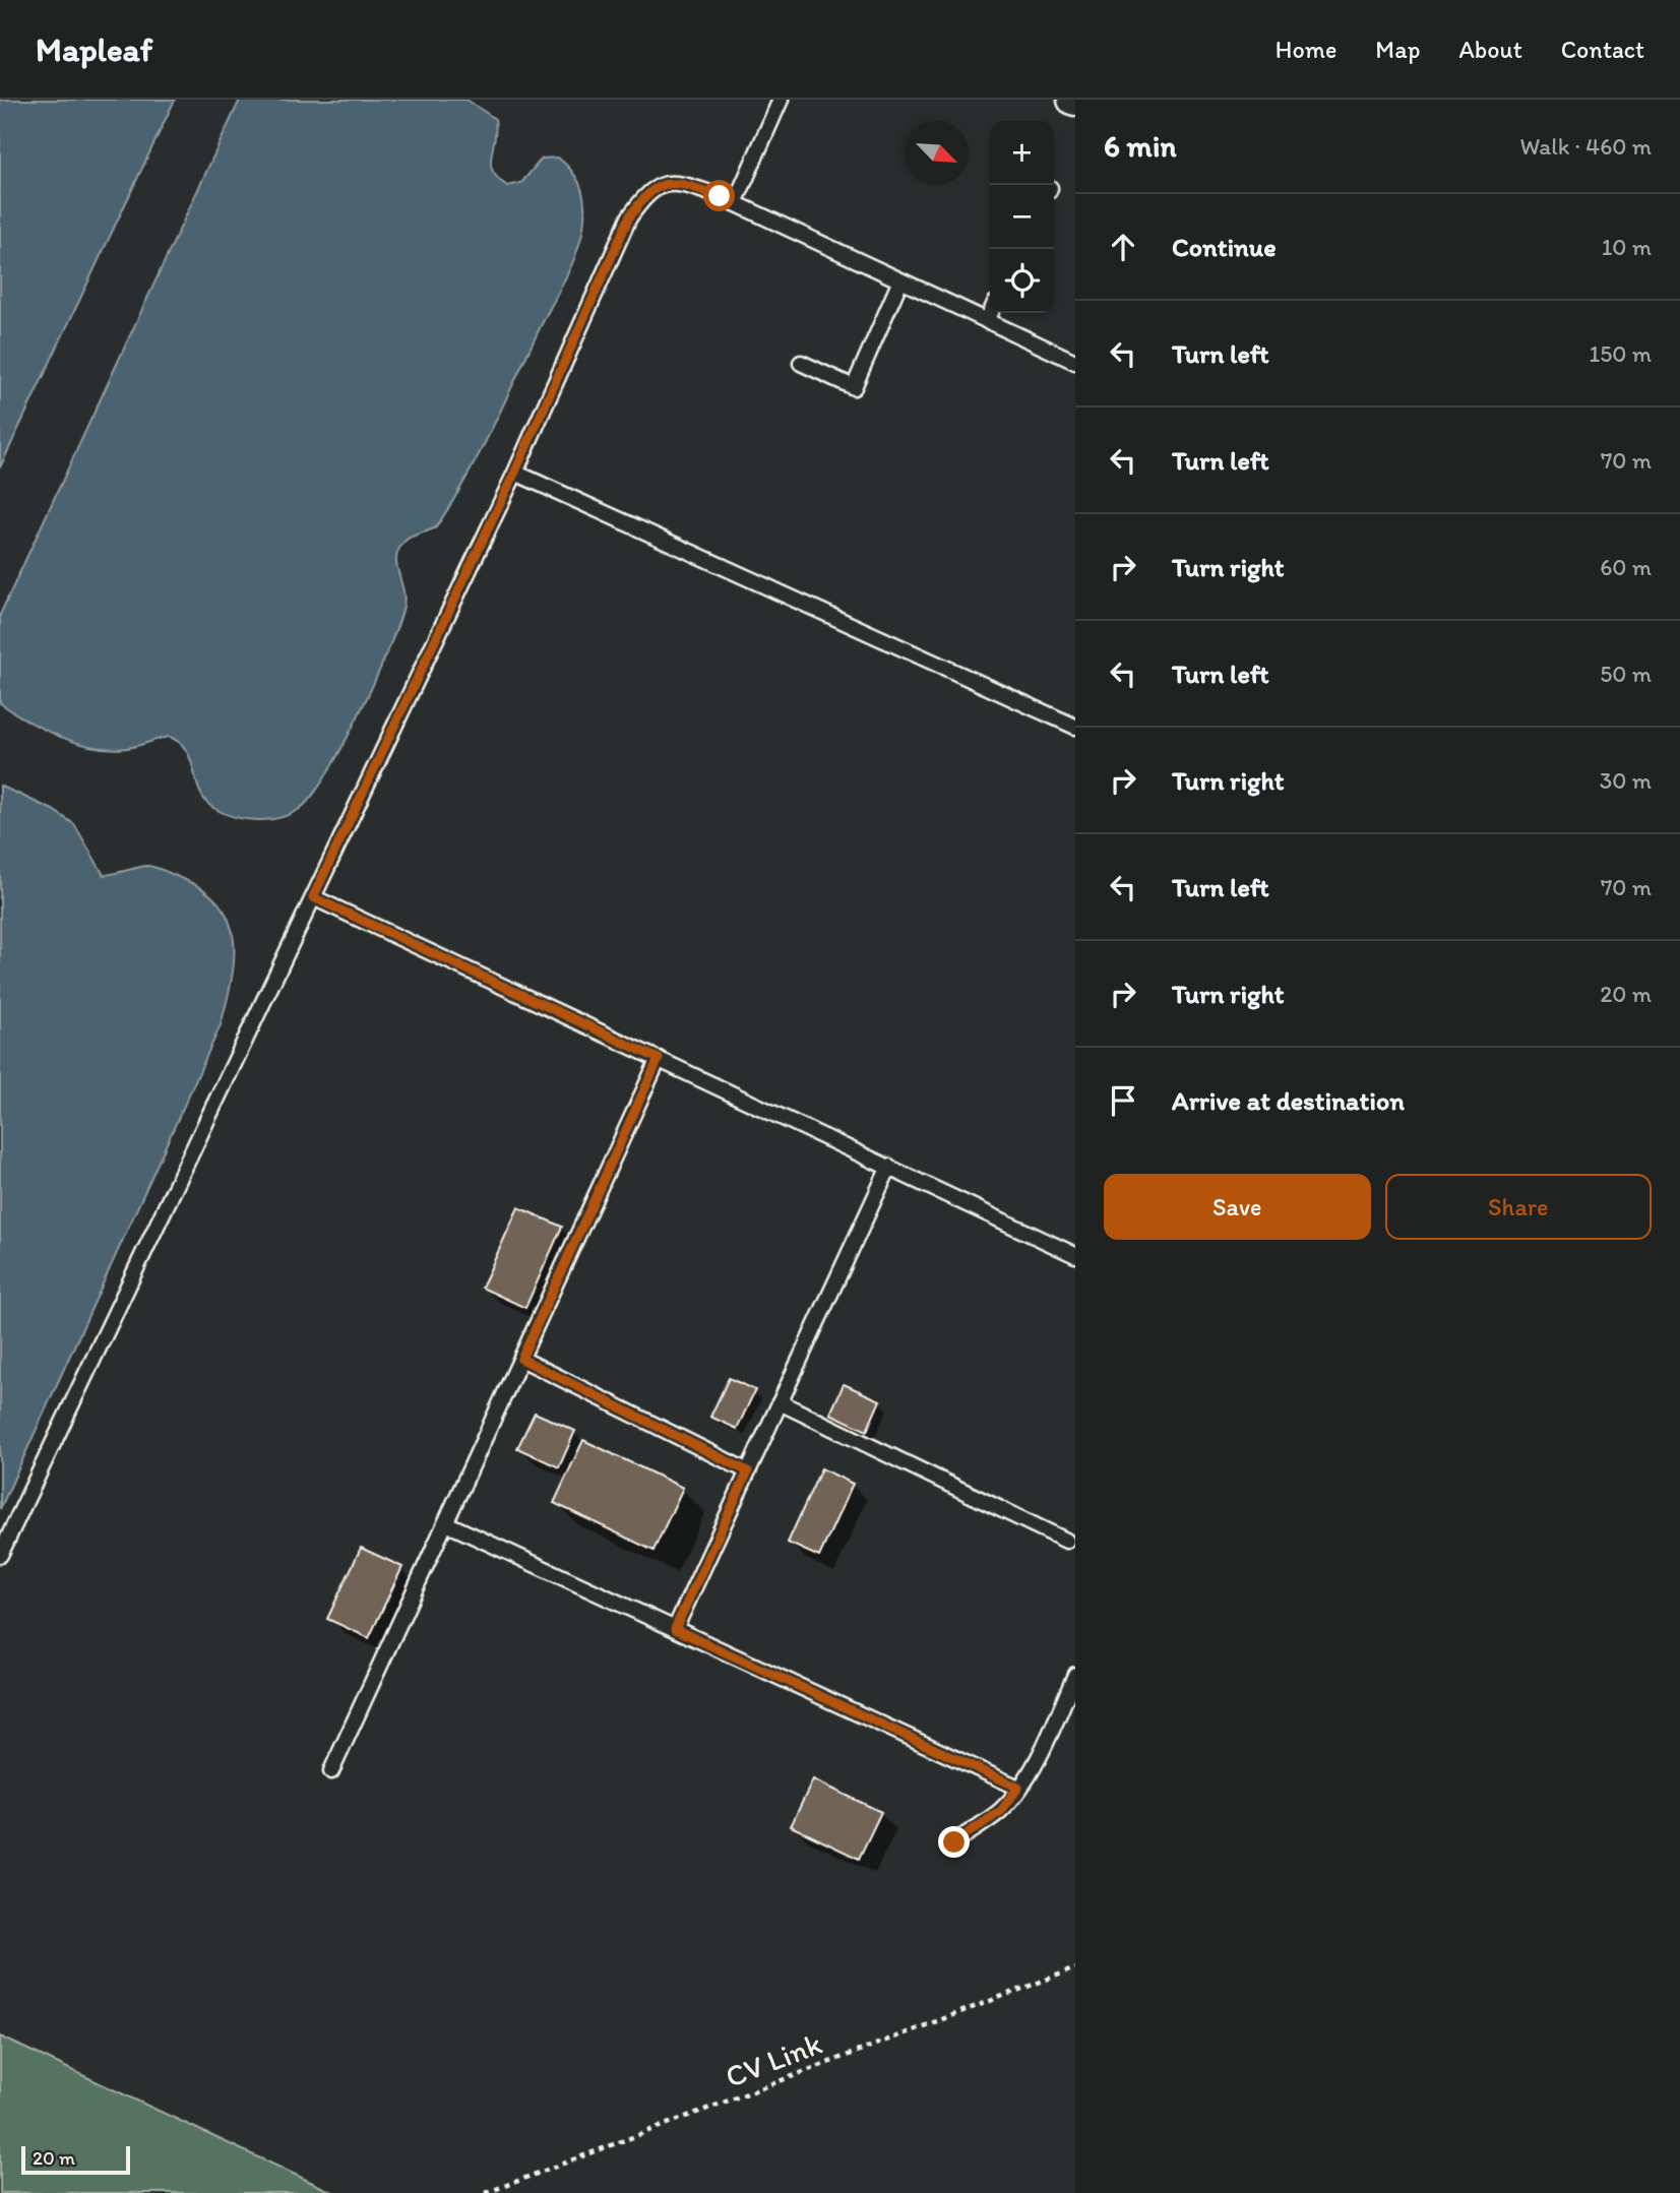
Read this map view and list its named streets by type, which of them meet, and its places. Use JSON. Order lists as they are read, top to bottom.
{
  "streets": {
    "path": ["CV Link"]
  },
  "scale_bar": "20 m",
  "north": "bottom right",
  "page": {
    "header": "Mapleaf",
    "nav": [
      "Home",
      "Map",
      "About",
      "Contact"
    ],
    "heading": ["6 min", "Walk · 460 m"],
    "map_buttons": ["+", "−"],
    "list": [
      ["Continue", "10 m"],
      ["Turn left", "150 m"],
      ["Turn left", "70 m"],
      ["Turn right", "60 m"],
      ["Turn left", "50 m"],
      ["Turn right", "30 m"],
      ["Turn left", "70 m"],
      ["Turn right", "20 m"],
      "Arrive at destination"
    ],
    "buttons": ["Save", "Share"],
    "scale": "20 m"
  }
}
